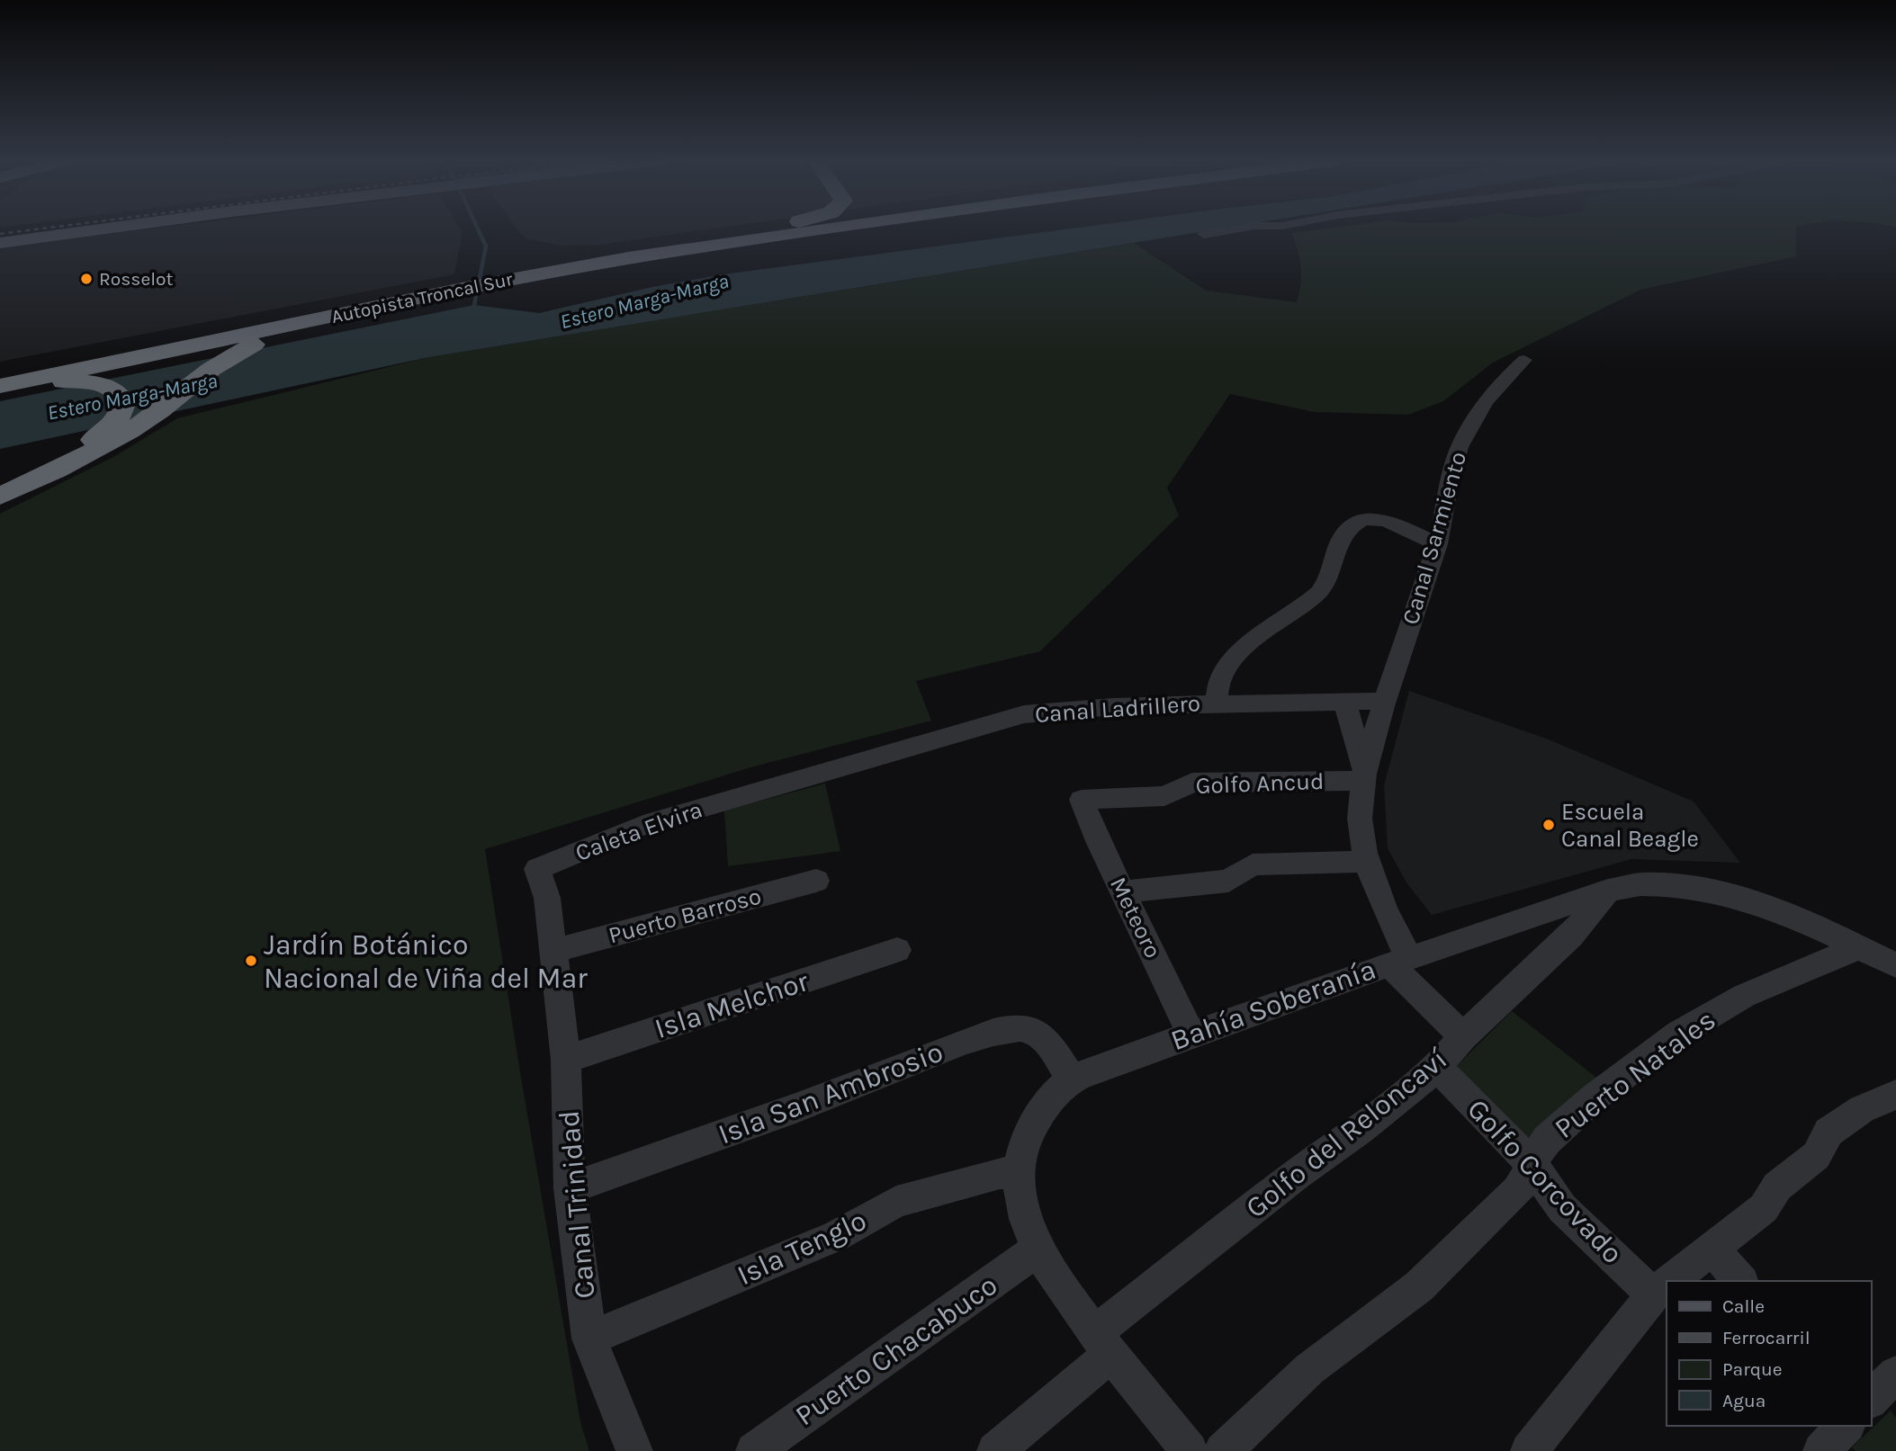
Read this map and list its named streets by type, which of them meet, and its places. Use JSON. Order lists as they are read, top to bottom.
{
  "streets": {
    "highway": ["Autopista Troncal Sur"],
    "street": [
      "Canal Sarmiento",
      "Canal Ladrillero",
      "Golfo Ancud",
      "Caleta Elvira",
      "Puerto Barroso",
      "Meteoro",
      "Isla Melchor",
      "Bahía Soberanía",
      "Puerto Natales",
      "Isla San Ambrosio",
      "Golfo del Reloncaví",
      "Golfo Corcovado",
      "Canal Trinidad",
      "Isla Tenglo",
      "Puerto Chacabuco"
    ]
  },
  "crossings": [
    ["Canal Sarmiento", "Canal Ladrillero"],
    ["Canal Sarmiento", "Golfo Ancud"],
    ["Canal Sarmiento", "Bahía Soberanía"],
    ["Canal Ladrillero", "Caleta Elvira"],
    ["Golfo Ancud", "Meteoro"],
    ["Caleta Elvira", "Puerto Barroso"],
    ["Caleta Elvira", "Canal Trinidad"],
    ["Puerto Barroso", "Canal Trinidad"],
    ["Meteoro", "Bahía Soberanía"],
    ["Isla Melchor", "Canal Trinidad"],
    ["Bahía Soberanía", "Puerto Natales"],
    ["Bahía Soberanía", "Isla San Ambrosio"],
    ["Bahía Soberanía", "Golfo del Reloncaví"],
    ["Bahía Soberanía", "Isla Tenglo"],
    ["Bahía Soberanía", "Puerto Chacabuco"],
    ["Puerto Natales", "Golfo Corcovado"],
    ["Isla San Ambrosio", "Canal Trinidad"],
    ["Golfo del Reloncaví", "Golfo Corcovado"],
    ["Canal Trinidad", "Isla Tenglo"]
  ],
  "water": ["Estero Marga-Marga"],
  "places": ["Rosselot", "Escuela Canal Beagle", "Jardín Botánico Nacional de Viña del Mar"],
  "legend": [
    "Calle",
    "Ferrocarril",
    "Parque",
    "Agua"
  ]
}
